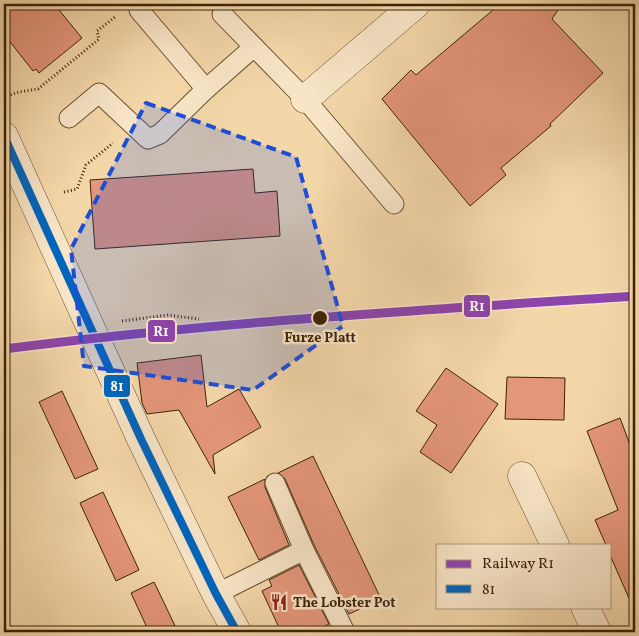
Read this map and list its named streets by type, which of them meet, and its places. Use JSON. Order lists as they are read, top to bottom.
{
  "places": {
    "other": ["Furze Platt"],
    "restaurant": ["The Lobster Pot"]
  },
  "lines": ["transit line 81", "rail line R1"],
  "legend": ["Railway R1", "81"]
}
